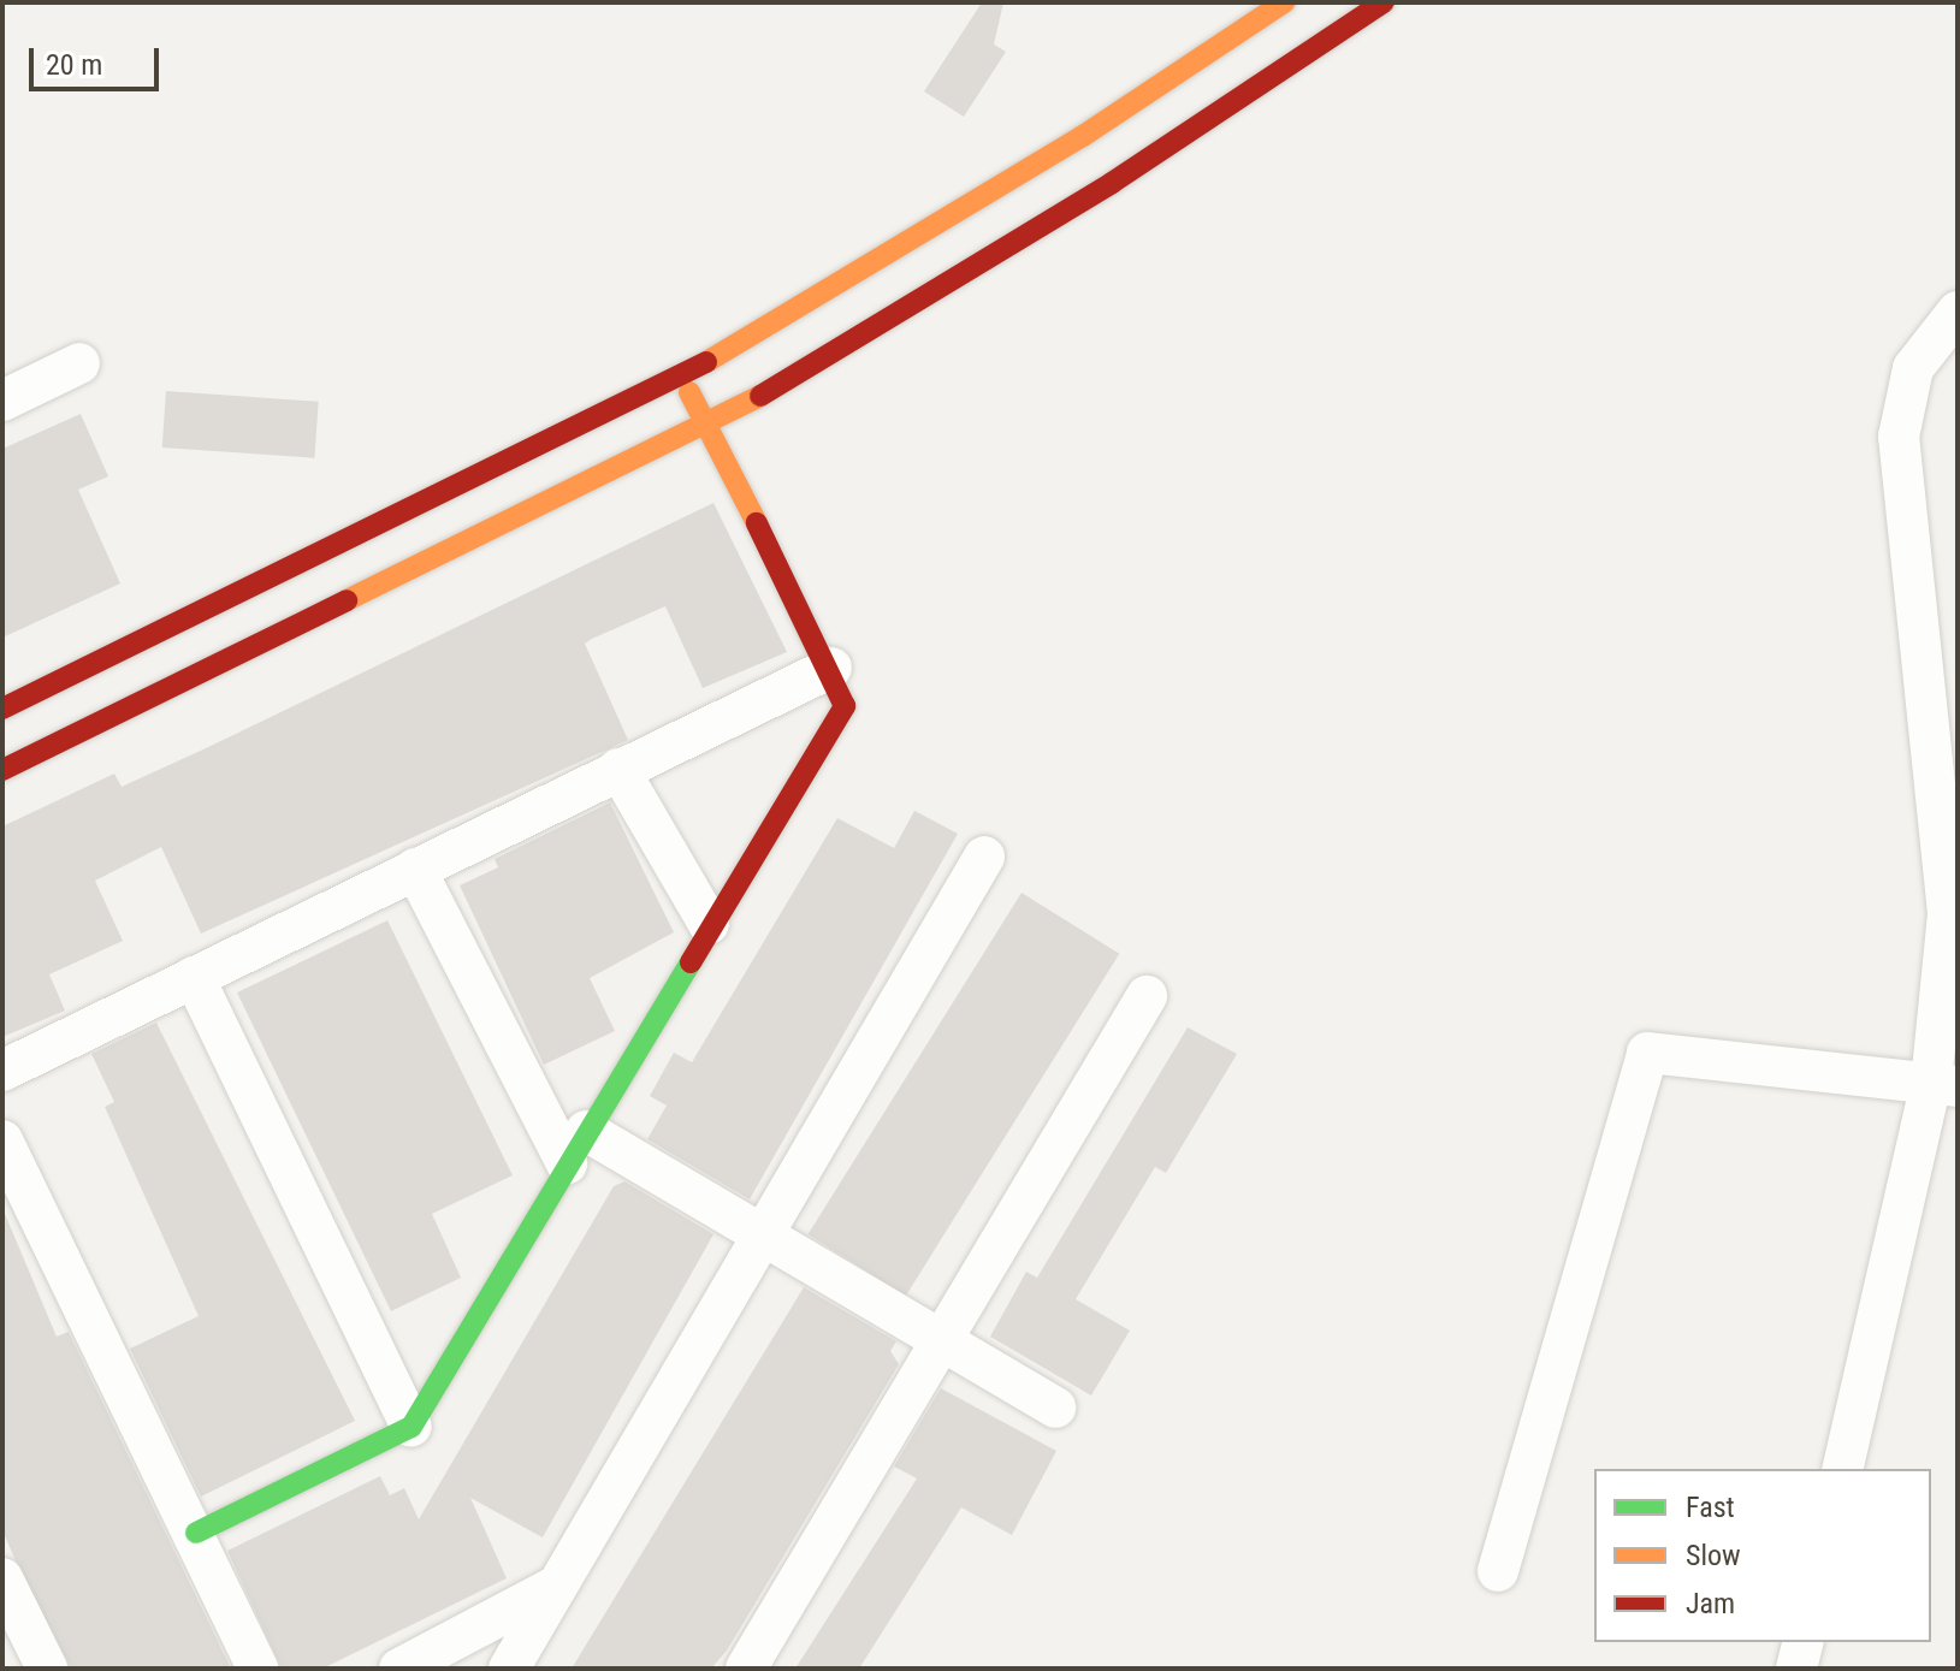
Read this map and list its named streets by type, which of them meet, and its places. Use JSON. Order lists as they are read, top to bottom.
{
  "legend": ["Fast", "Slow", "Jam"],
  "scale_bar": "20 m"
}
